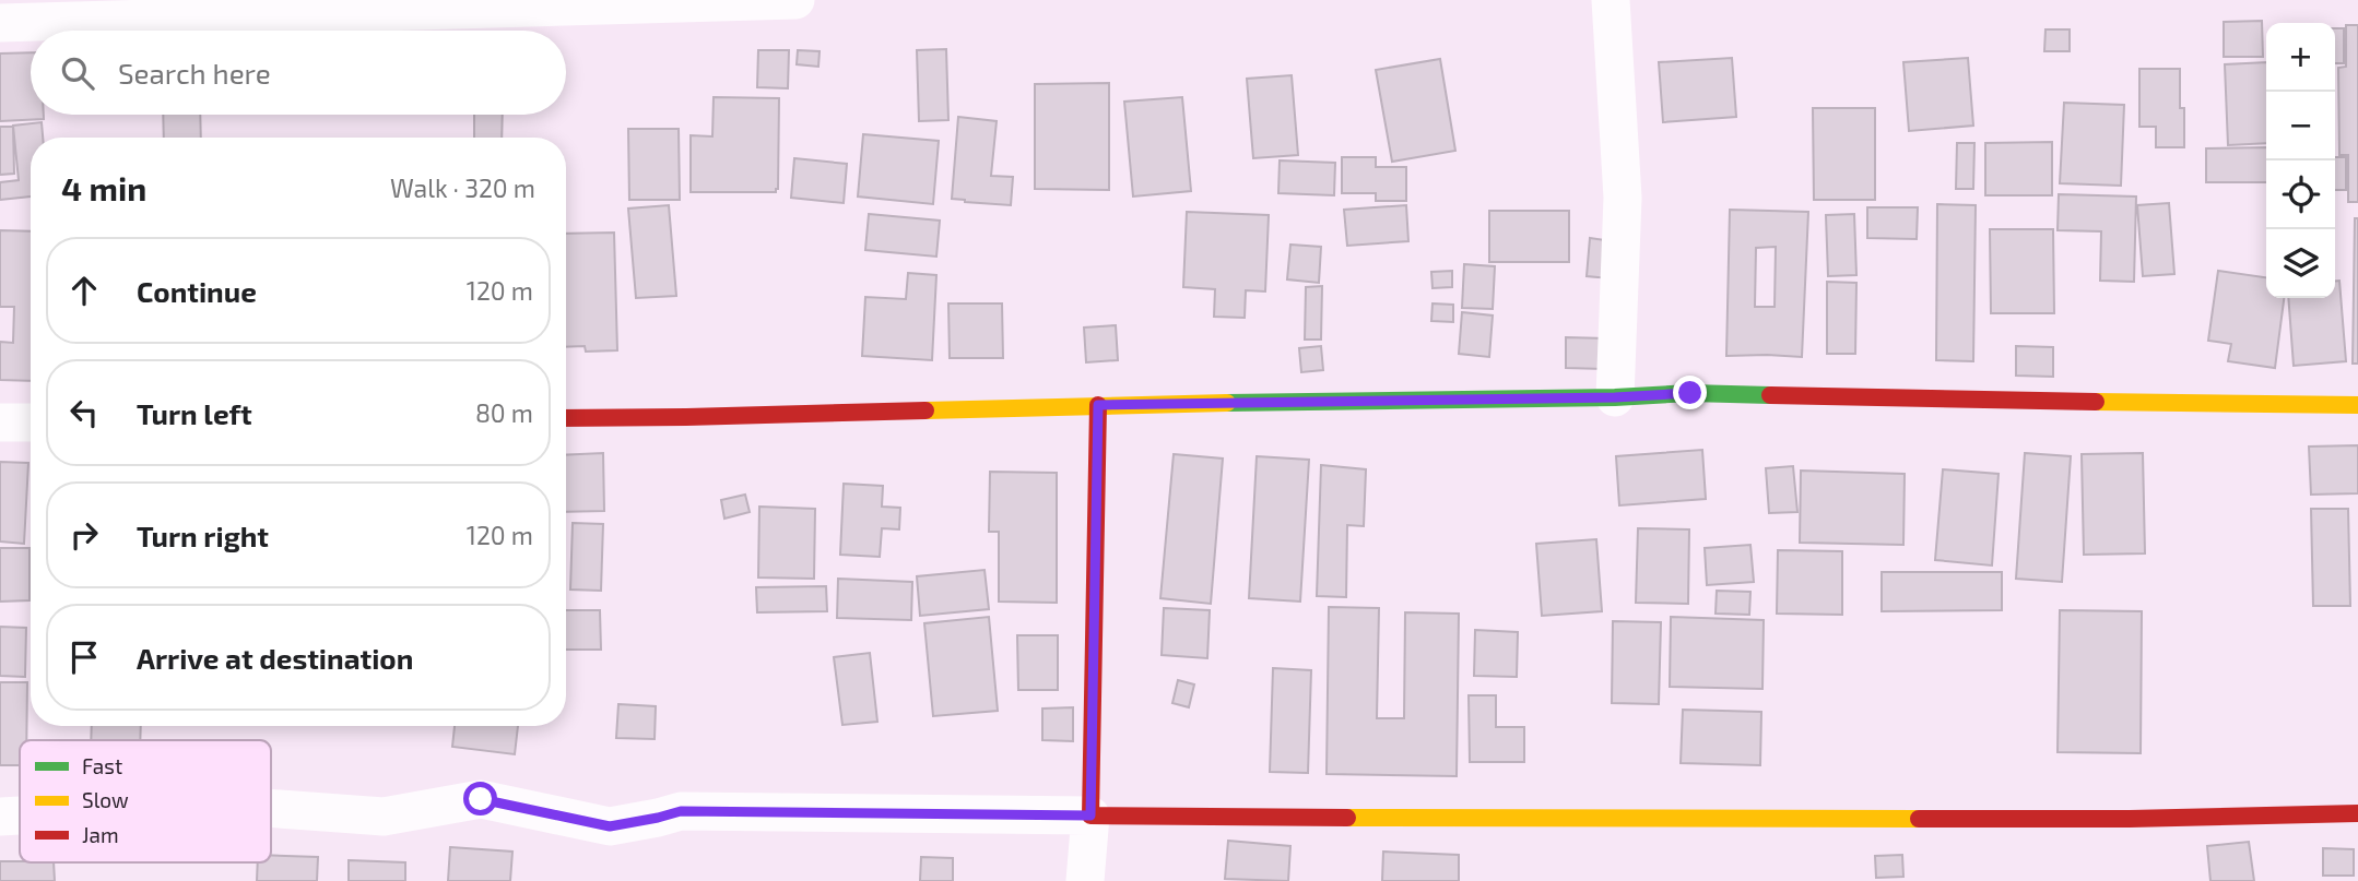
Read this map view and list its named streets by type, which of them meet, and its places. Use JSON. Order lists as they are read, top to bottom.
{
  "legend": ["Fast", "Slow", "Jam"],
  "page": {
    "map_buttons": ["+", "−"],
    "search": "Search here",
    "heading": ["4 min", "Walk · 320 m"],
    "list": [
      ["Continue", "120 m"],
      ["Turn left", "80 m"],
      ["Turn right", "120 m"],
      "Arrive at destination"
    ]
  }
}
